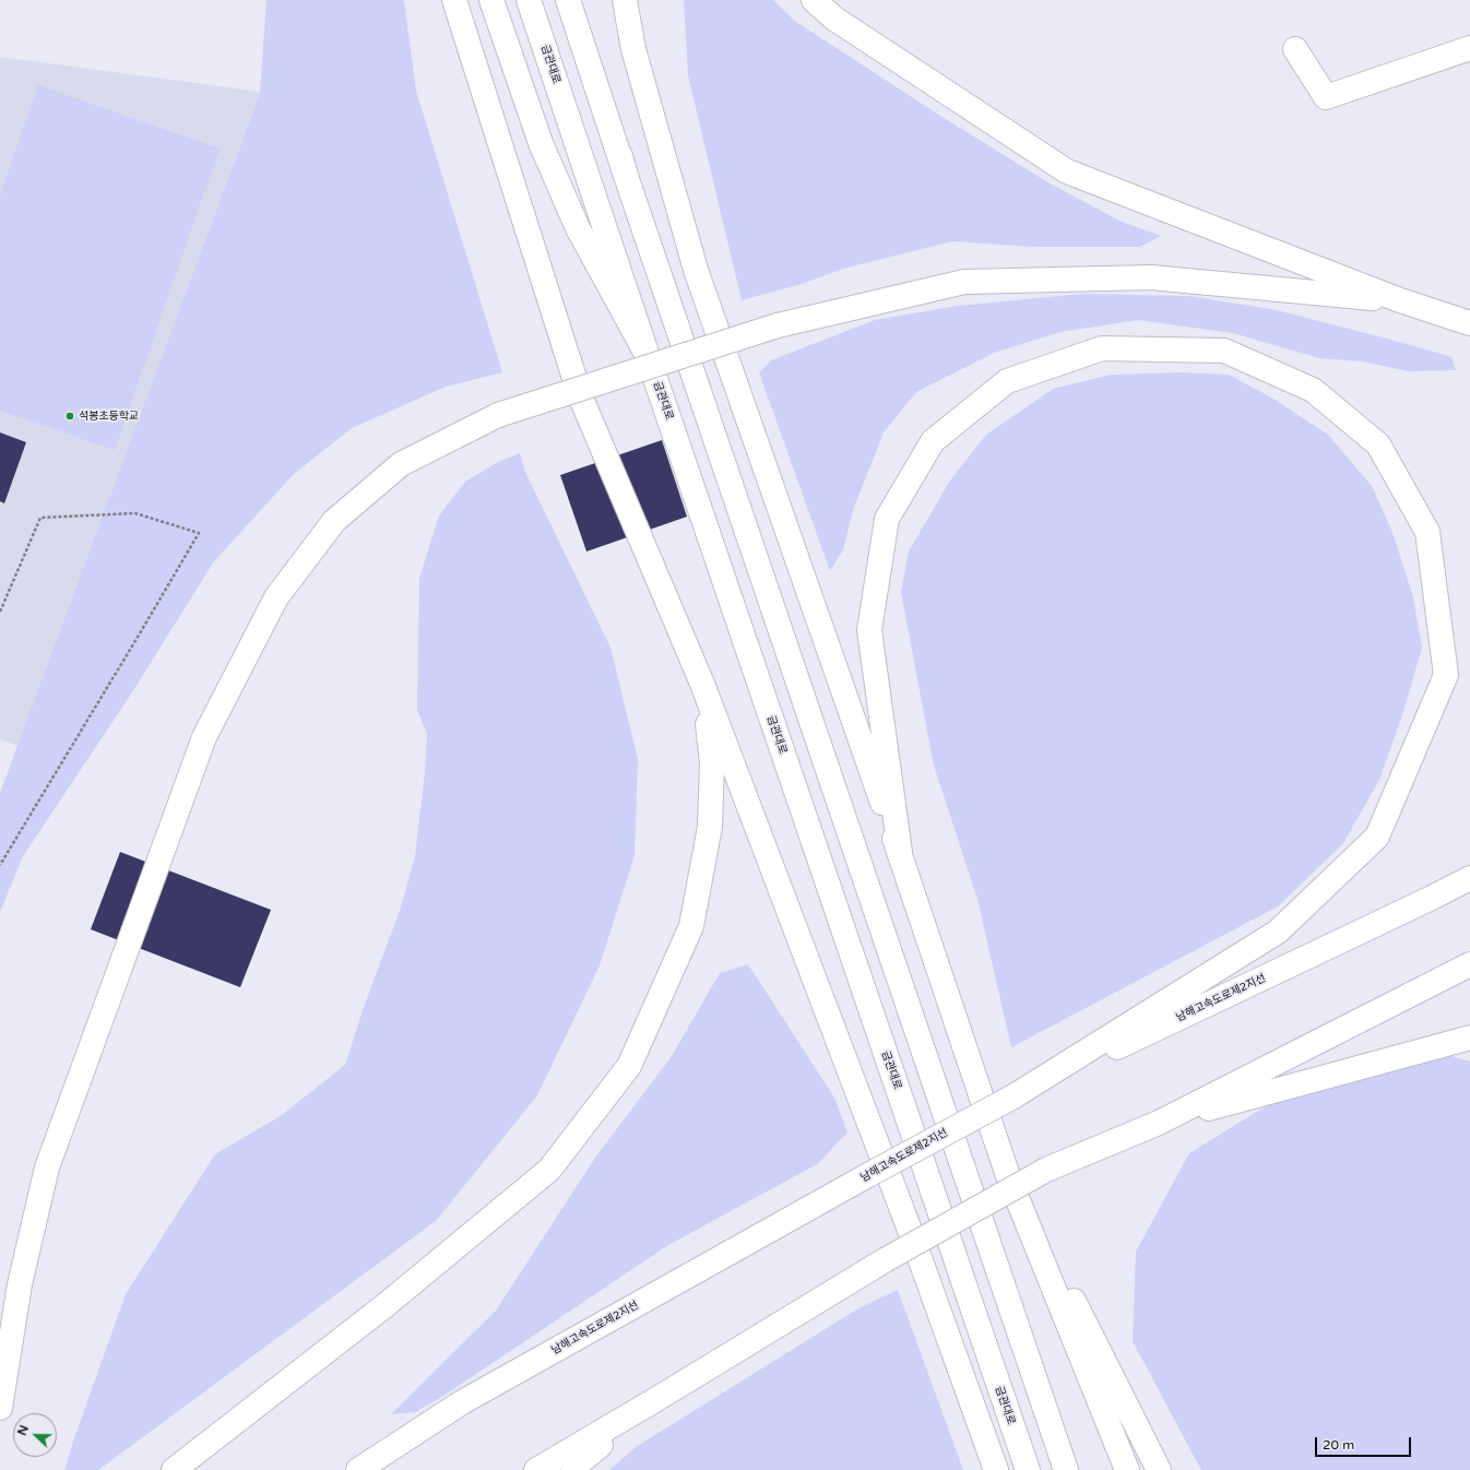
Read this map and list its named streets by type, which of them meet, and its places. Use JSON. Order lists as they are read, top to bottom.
{
  "streets": {
    "main road": ["금관대로", "남해고속도로제2지선"]
  },
  "places": ["석봉초등학교"],
  "scale_bar": "20 m",
  "north": "left"
}
